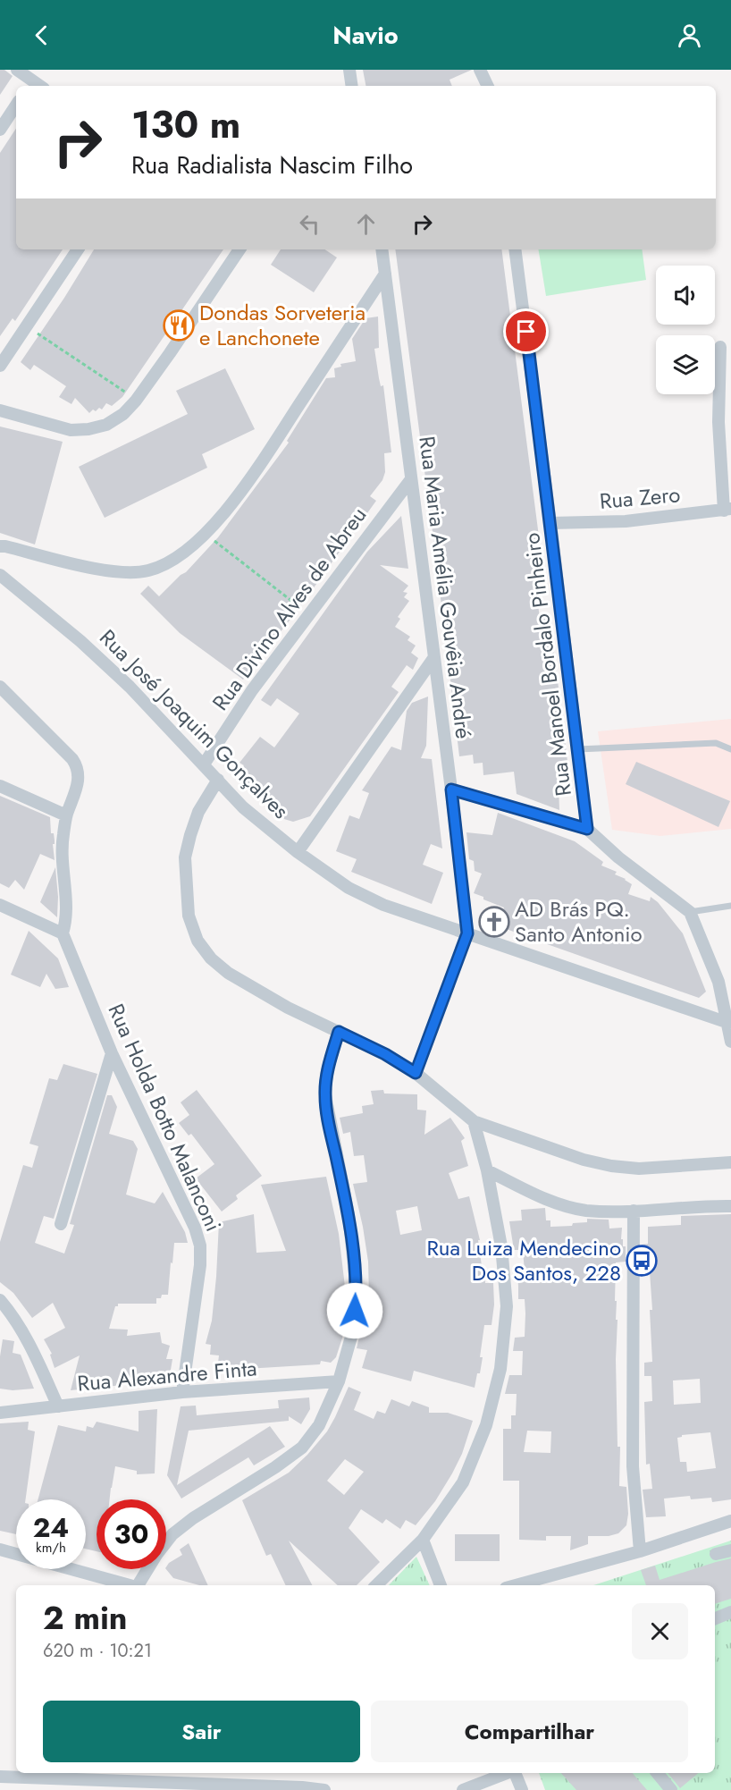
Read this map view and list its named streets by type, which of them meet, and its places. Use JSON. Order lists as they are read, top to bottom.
{
  "streets": {
    "street": [
      "Rua Zero",
      "Rua Maria Amélia Gouvêia André",
      "Rua Divino Alves de Abreu",
      "Rua Manoel Bordalo Pinheiro",
      "Rua José Joaquim Gonçalves",
      "Rua Holda Botto Malanconi",
      "Rua Alexandre Finta"
    ]
  },
  "crossings": [
    ["Rua Zero", "Rua Manoel Bordalo Pinheiro"],
    ["Rua Maria Amélia Gouvêia André", "Rua Divino Alves de Abreu"],
    ["Rua Maria Amélia Gouvêia André", "Rua José Joaquim Gonçalves"],
    ["Rua Divino Alves de Abreu", "Rua José Joaquim Gonçalves"],
    ["Rua Holda Botto Malanconi", "Rua Alexandre Finta"]
  ],
  "places": {
    "restaurant": ["Dondas Sorveteria e Lanchonete"],
    "church": ["AD Brás PQ. Santo Antonio"],
    "bus stop": ["Rua Luiza Mendecino Dos Santos, 228"]
  },
  "page": {
    "header": "Navio",
    "turn": ["130 m", "Rua Radialista Nascim Filho"],
    "speed": "24 km/h",
    "limit": "30",
    "heading": ["2 min", "620 m · 10:21"],
    "buttons": ["Sair", "Compartilhar"]
  }
}
